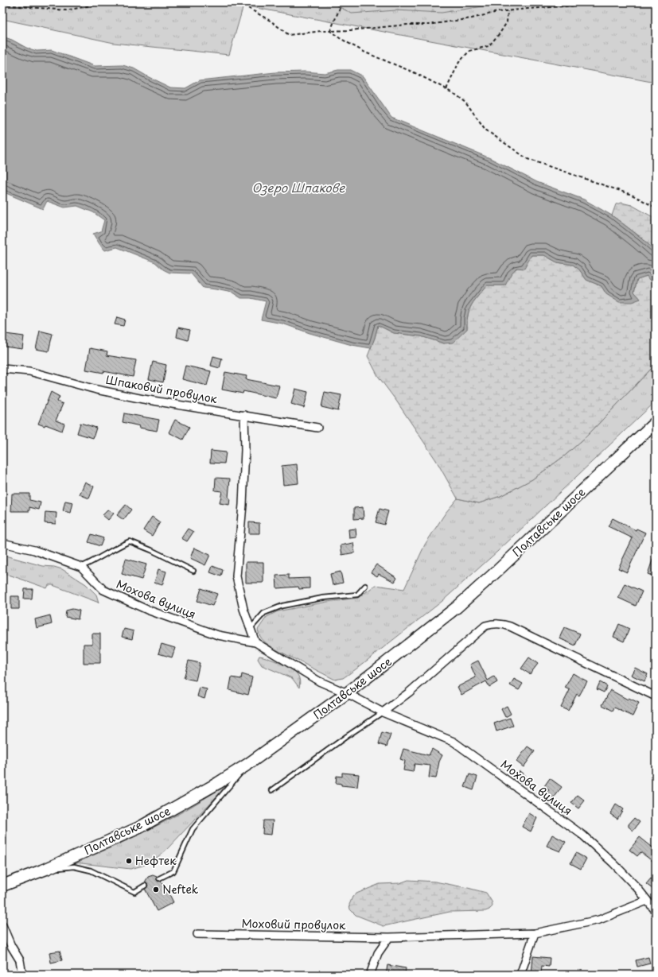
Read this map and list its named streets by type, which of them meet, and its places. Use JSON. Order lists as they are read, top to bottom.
{
  "streets": {
    "main road": ["Полтавське шосе"],
    "street": ["Шпаковий провулок", "Мохова вулиця", "Моховий провулок"]
  },
  "crossings": [
    ["Полтавське шосе", "Мохова вулиця"],
    ["Мохова вулиця", "Моховий провулок"]
  ],
  "water": ["Озеро Шпакове"],
  "places": ["Нефтек", "Neftek"]
}
